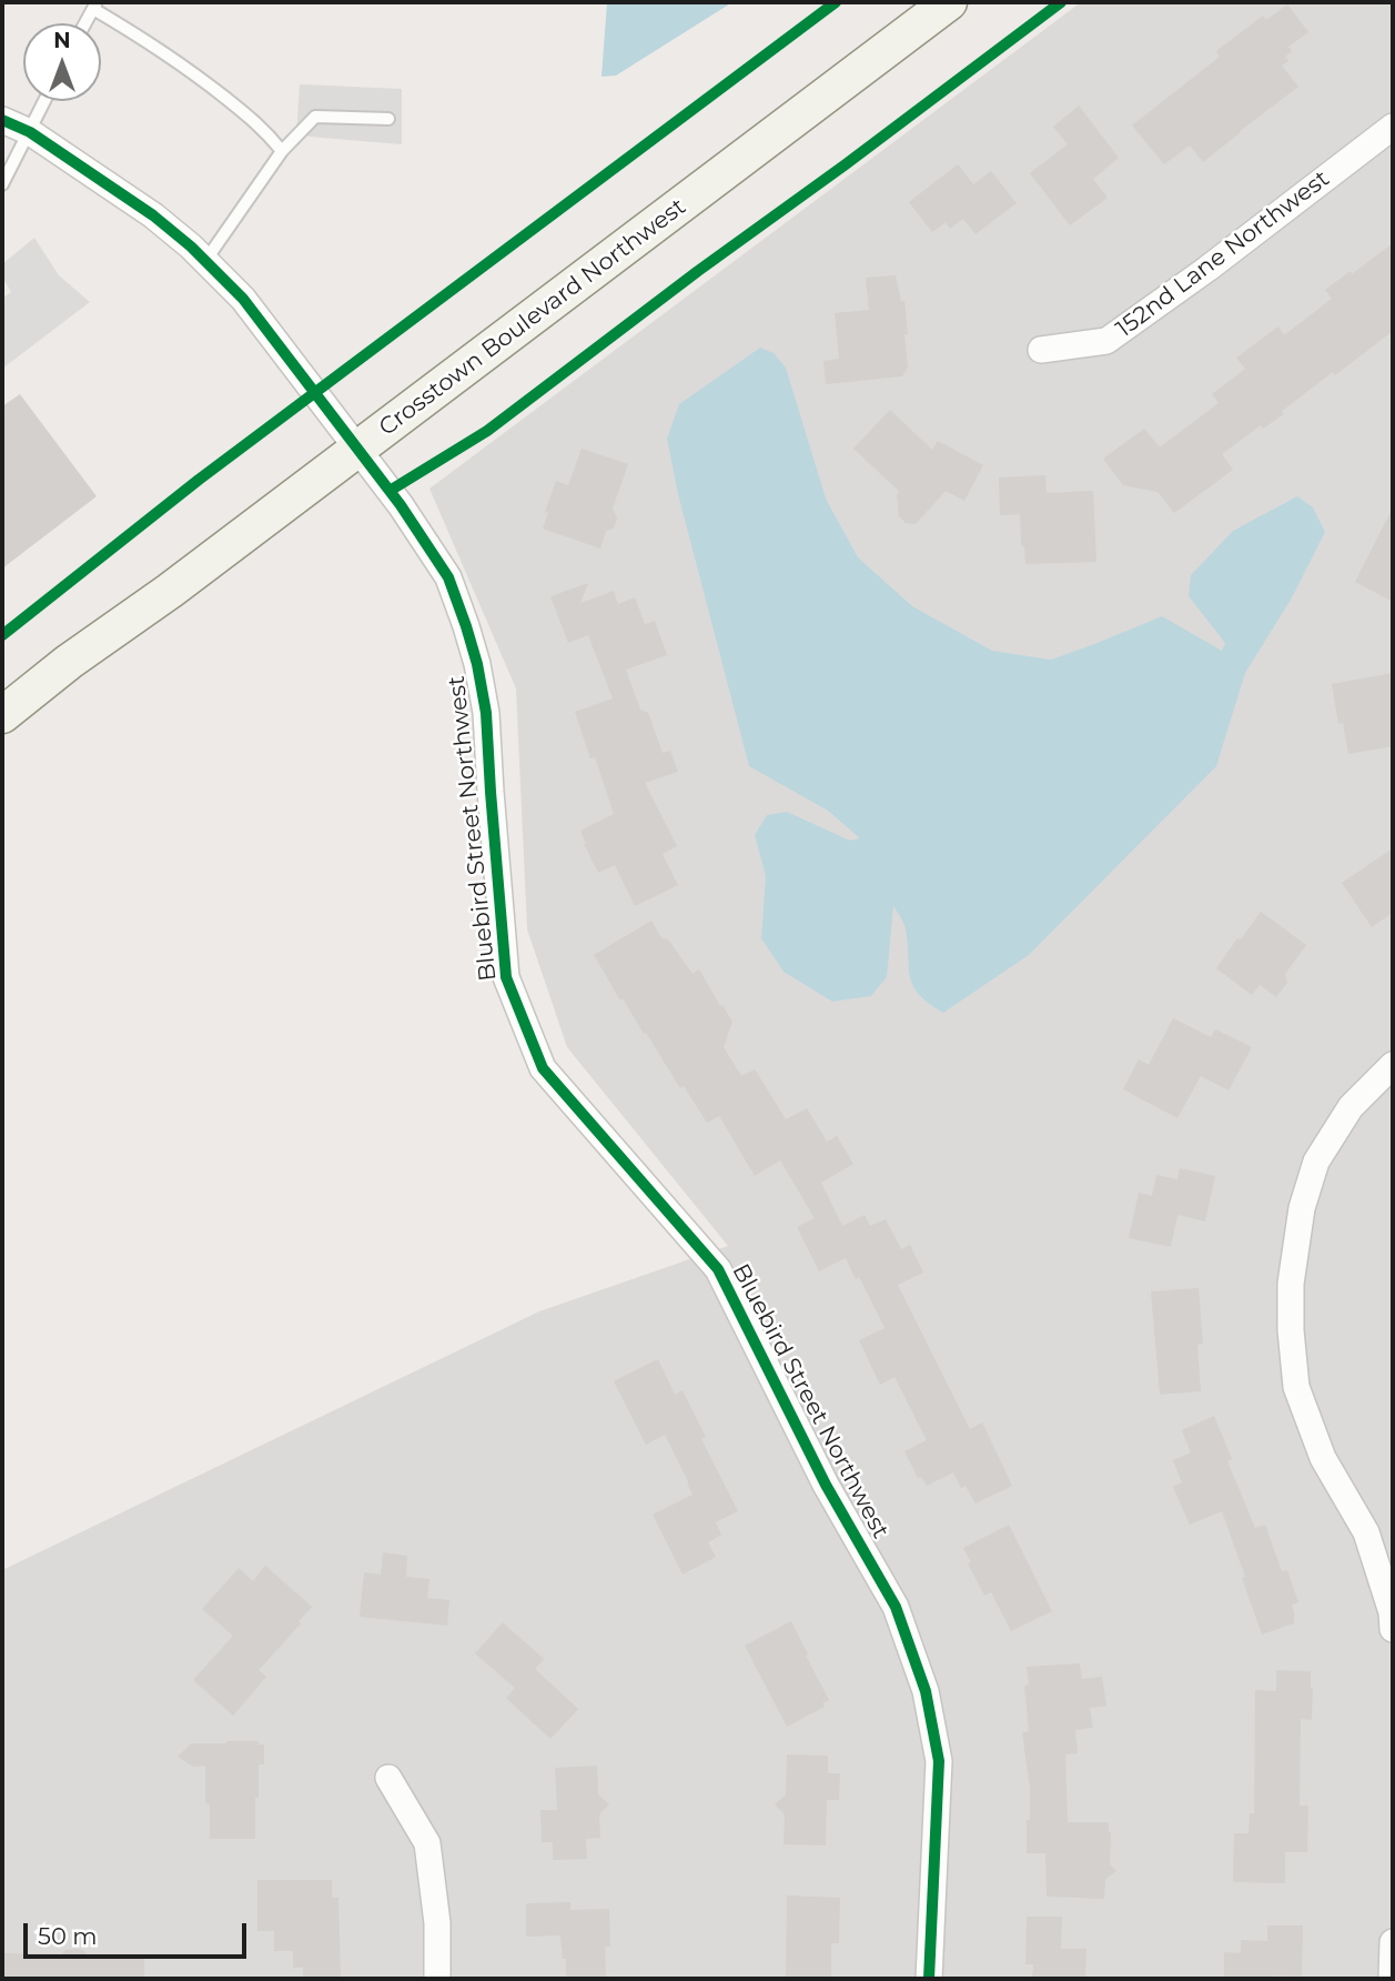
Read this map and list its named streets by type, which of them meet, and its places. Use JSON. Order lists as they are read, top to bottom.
{
  "streets": {
    "street": ["152nd Lane Northwest", "Crosstown Boulevard Northwest", "Bluebird Street Northwest"]
  },
  "crossings": [
    ["Crosstown Boulevard Northwest", "Bluebird Street Northwest"]
  ],
  "scale_bar": "50 m",
  "north": "top"
}
